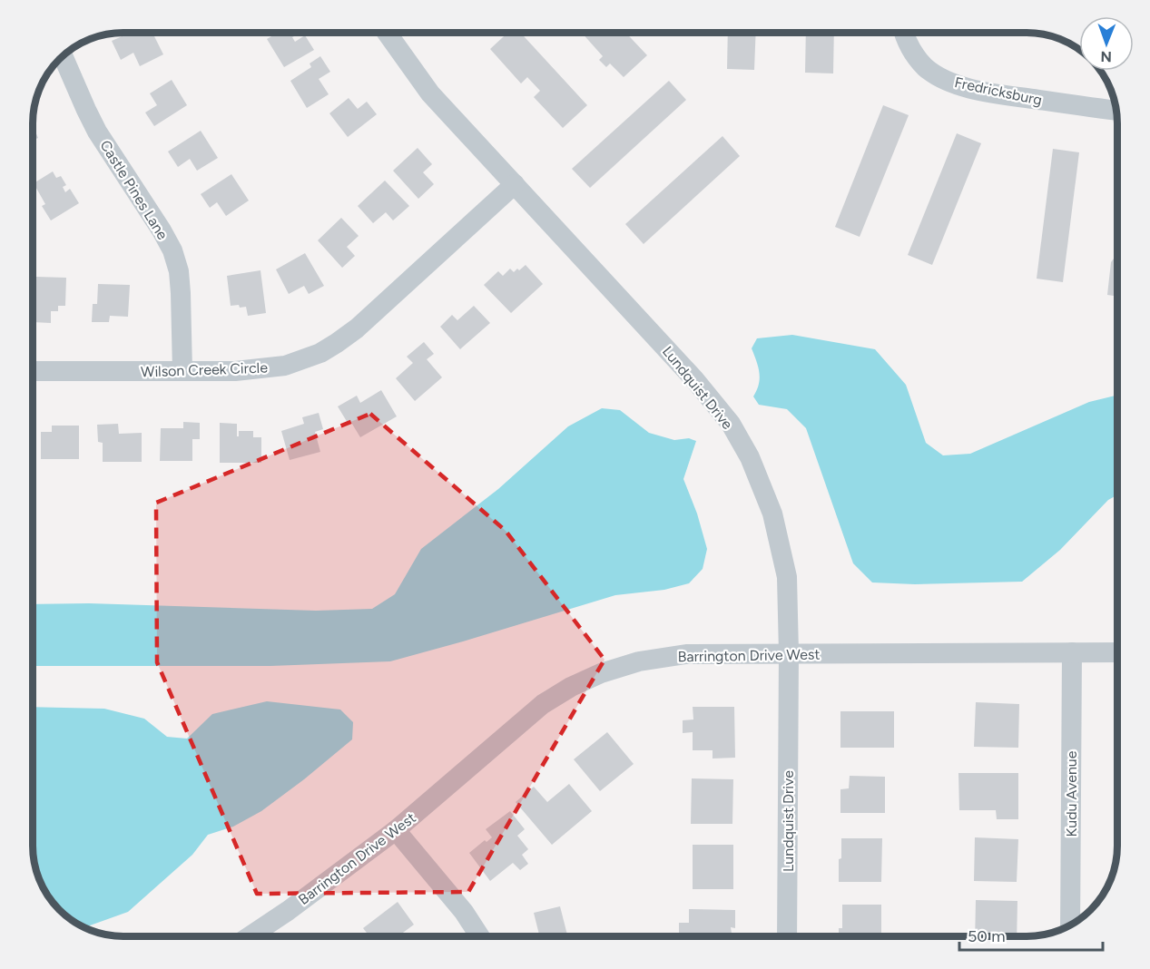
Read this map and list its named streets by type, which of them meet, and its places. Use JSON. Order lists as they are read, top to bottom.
{
  "streets": {
    "street": [
      "Fredricksburg",
      "Castle Pines Lane",
      "Wilson Creek Circle",
      "Lundquist Drive",
      "Barrington Drive West",
      "Kudu Avenue"
    ]
  },
  "crossings": [
    ["Castle Pines Lane", "Wilson Creek Circle"],
    ["Wilson Creek Circle", "Lundquist Drive"],
    ["Lundquist Drive", "Barrington Drive West"],
    ["Barrington Drive West", "Kudu Avenue"]
  ],
  "scale_bar": "50 m",
  "north": "bottom"
}
